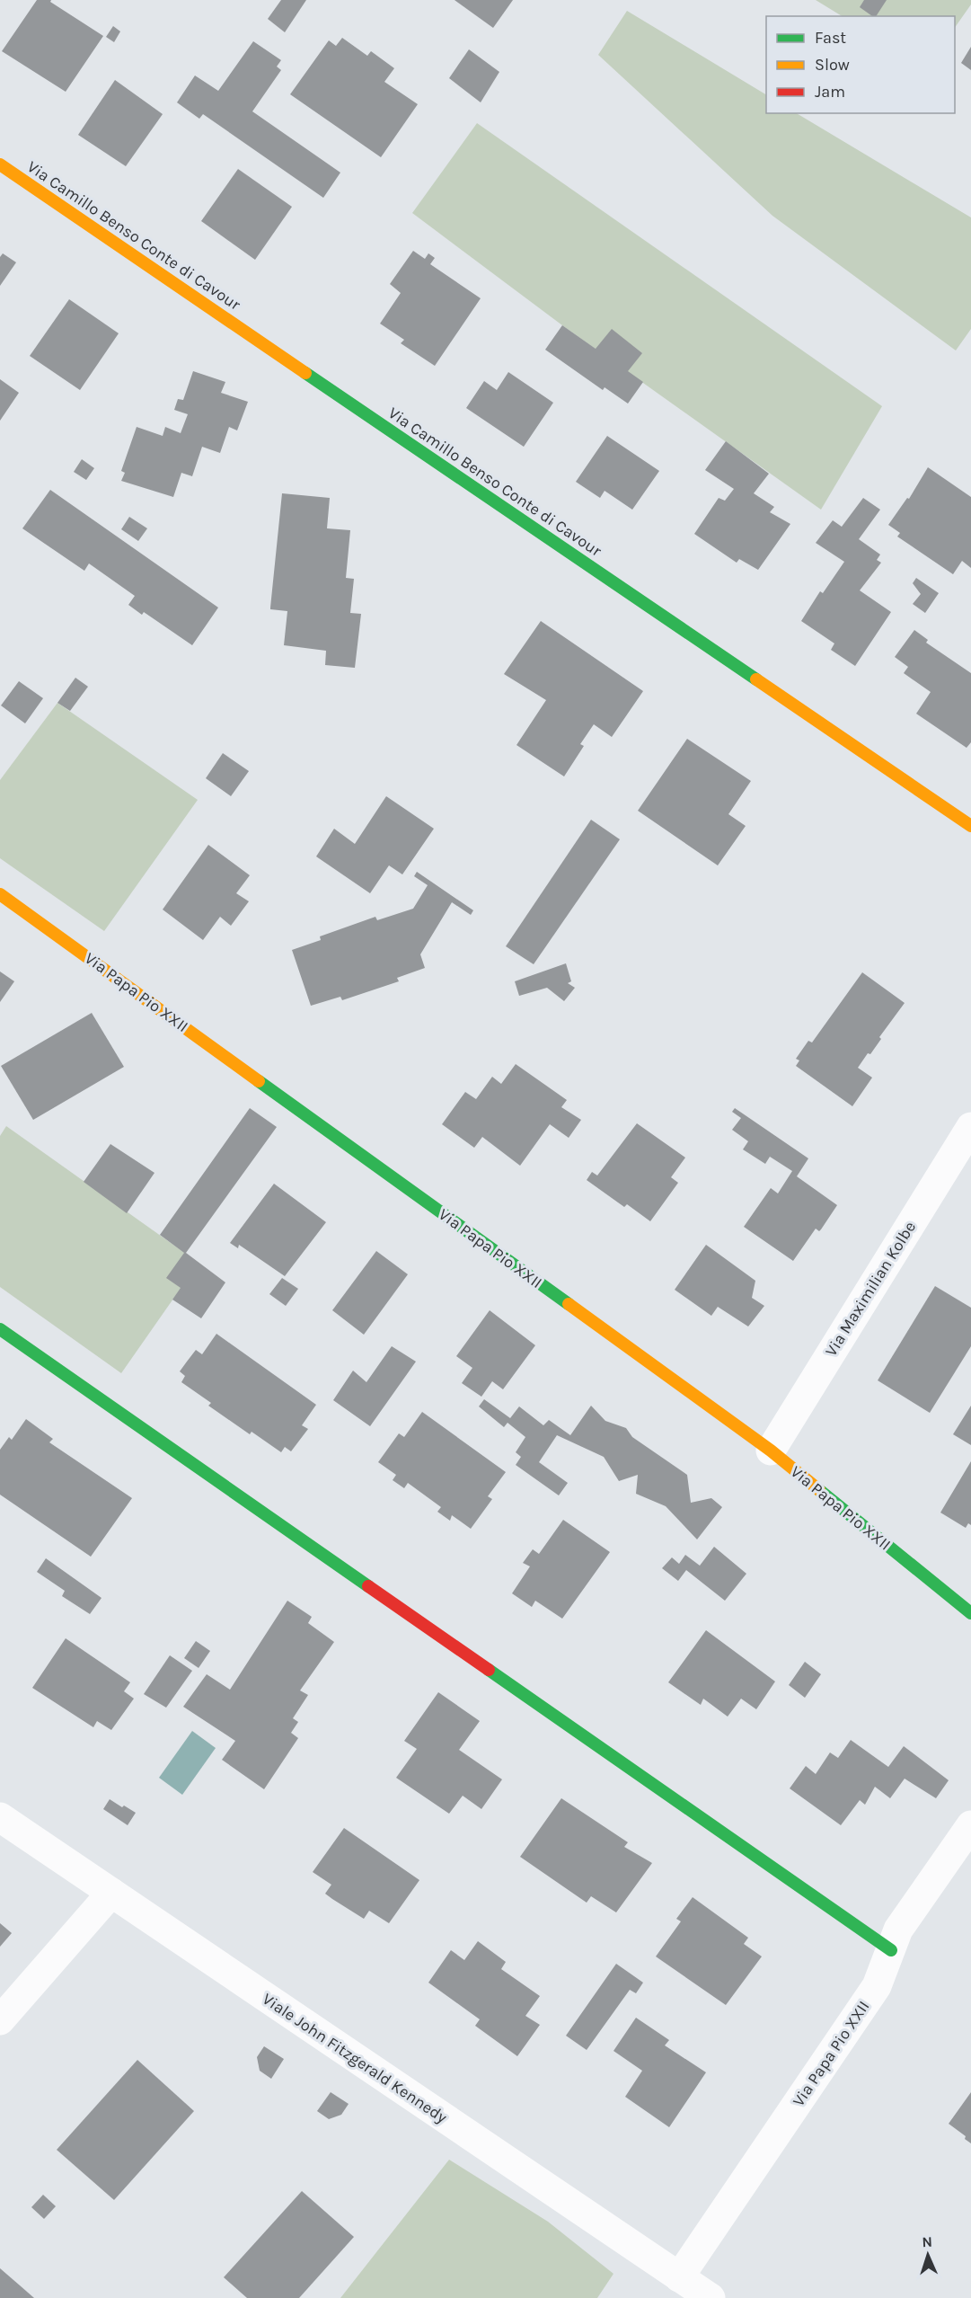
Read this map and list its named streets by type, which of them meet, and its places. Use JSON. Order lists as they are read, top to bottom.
{
  "streets": {
    "street": [
      "Via Camillo Benso Conte di Cavour",
      "Via Papa Pio XXII",
      "Via Maximilian Kolbe",
      "Viale John Fitzgerald Kennedy"
    ]
  },
  "crossings": [
    ["Via Papa Pio XXII", "Via Maximilian Kolbe"],
    ["Via Papa Pio XXII", "Viale John Fitzgerald Kennedy"]
  ],
  "legend": ["Fast", "Slow", "Jam"],
  "north": "top"
}
